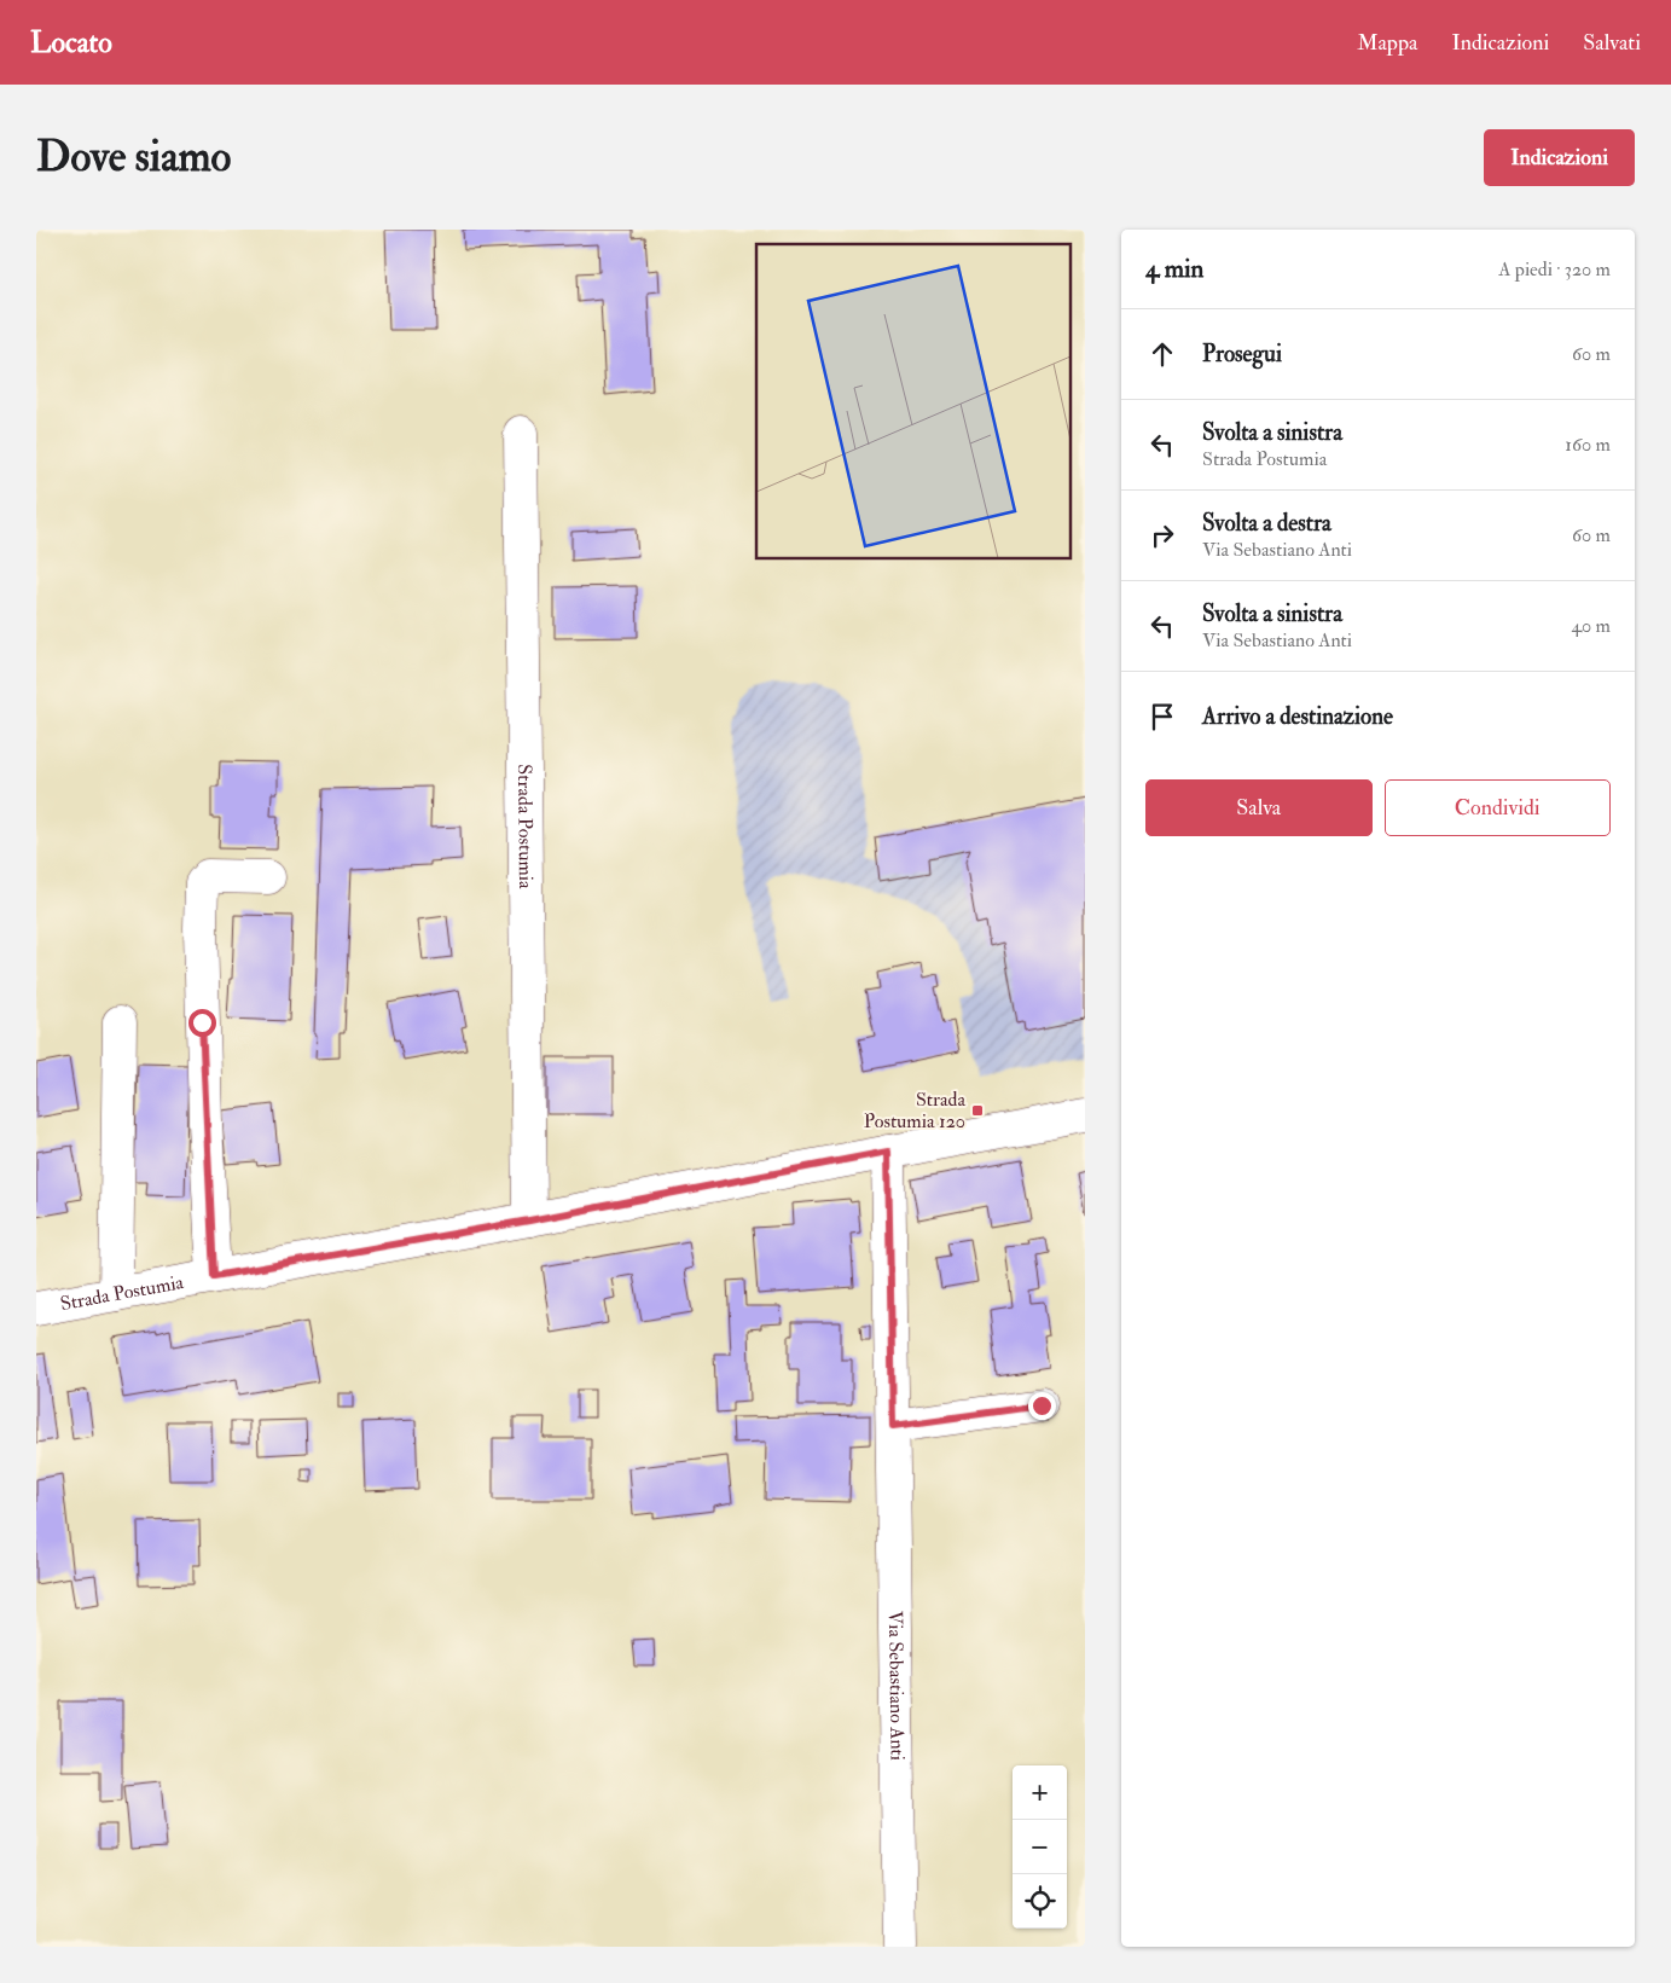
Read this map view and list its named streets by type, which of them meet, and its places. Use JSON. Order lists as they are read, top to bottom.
{
  "streets": {
    "street": ["Strada Postumia", "Via Sebastiano Anti"]
  },
  "crossings": [
    ["Strada Postumia", "Via Sebastiano Anti"]
  ],
  "places": {
    "transit": ["Strada Postumia 120"]
  },
  "page": {
    "header": "Locato",
    "nav": ["Mappa", "Indicazioni", "Salvati"],
    "buttons": [
      "Indicazioni",
      ["Salva", "Condividi"]
    ],
    "title": "Dove siamo",
    "heading": ["4 min", "A piedi · 320 m"],
    "list": [
      ["Prosegui", "60 m"],
      ["Svolta a sinistra", "Strada Postumia", "160 m"],
      ["Svolta a destra", "Via Sebastiano Anti", "60 m"],
      ["Svolta a sinistra", "Via Sebastiano Anti", "40 m"],
      "Arrivo a destinazione"
    ],
    "map_buttons": ["+", "−"]
  }
}
